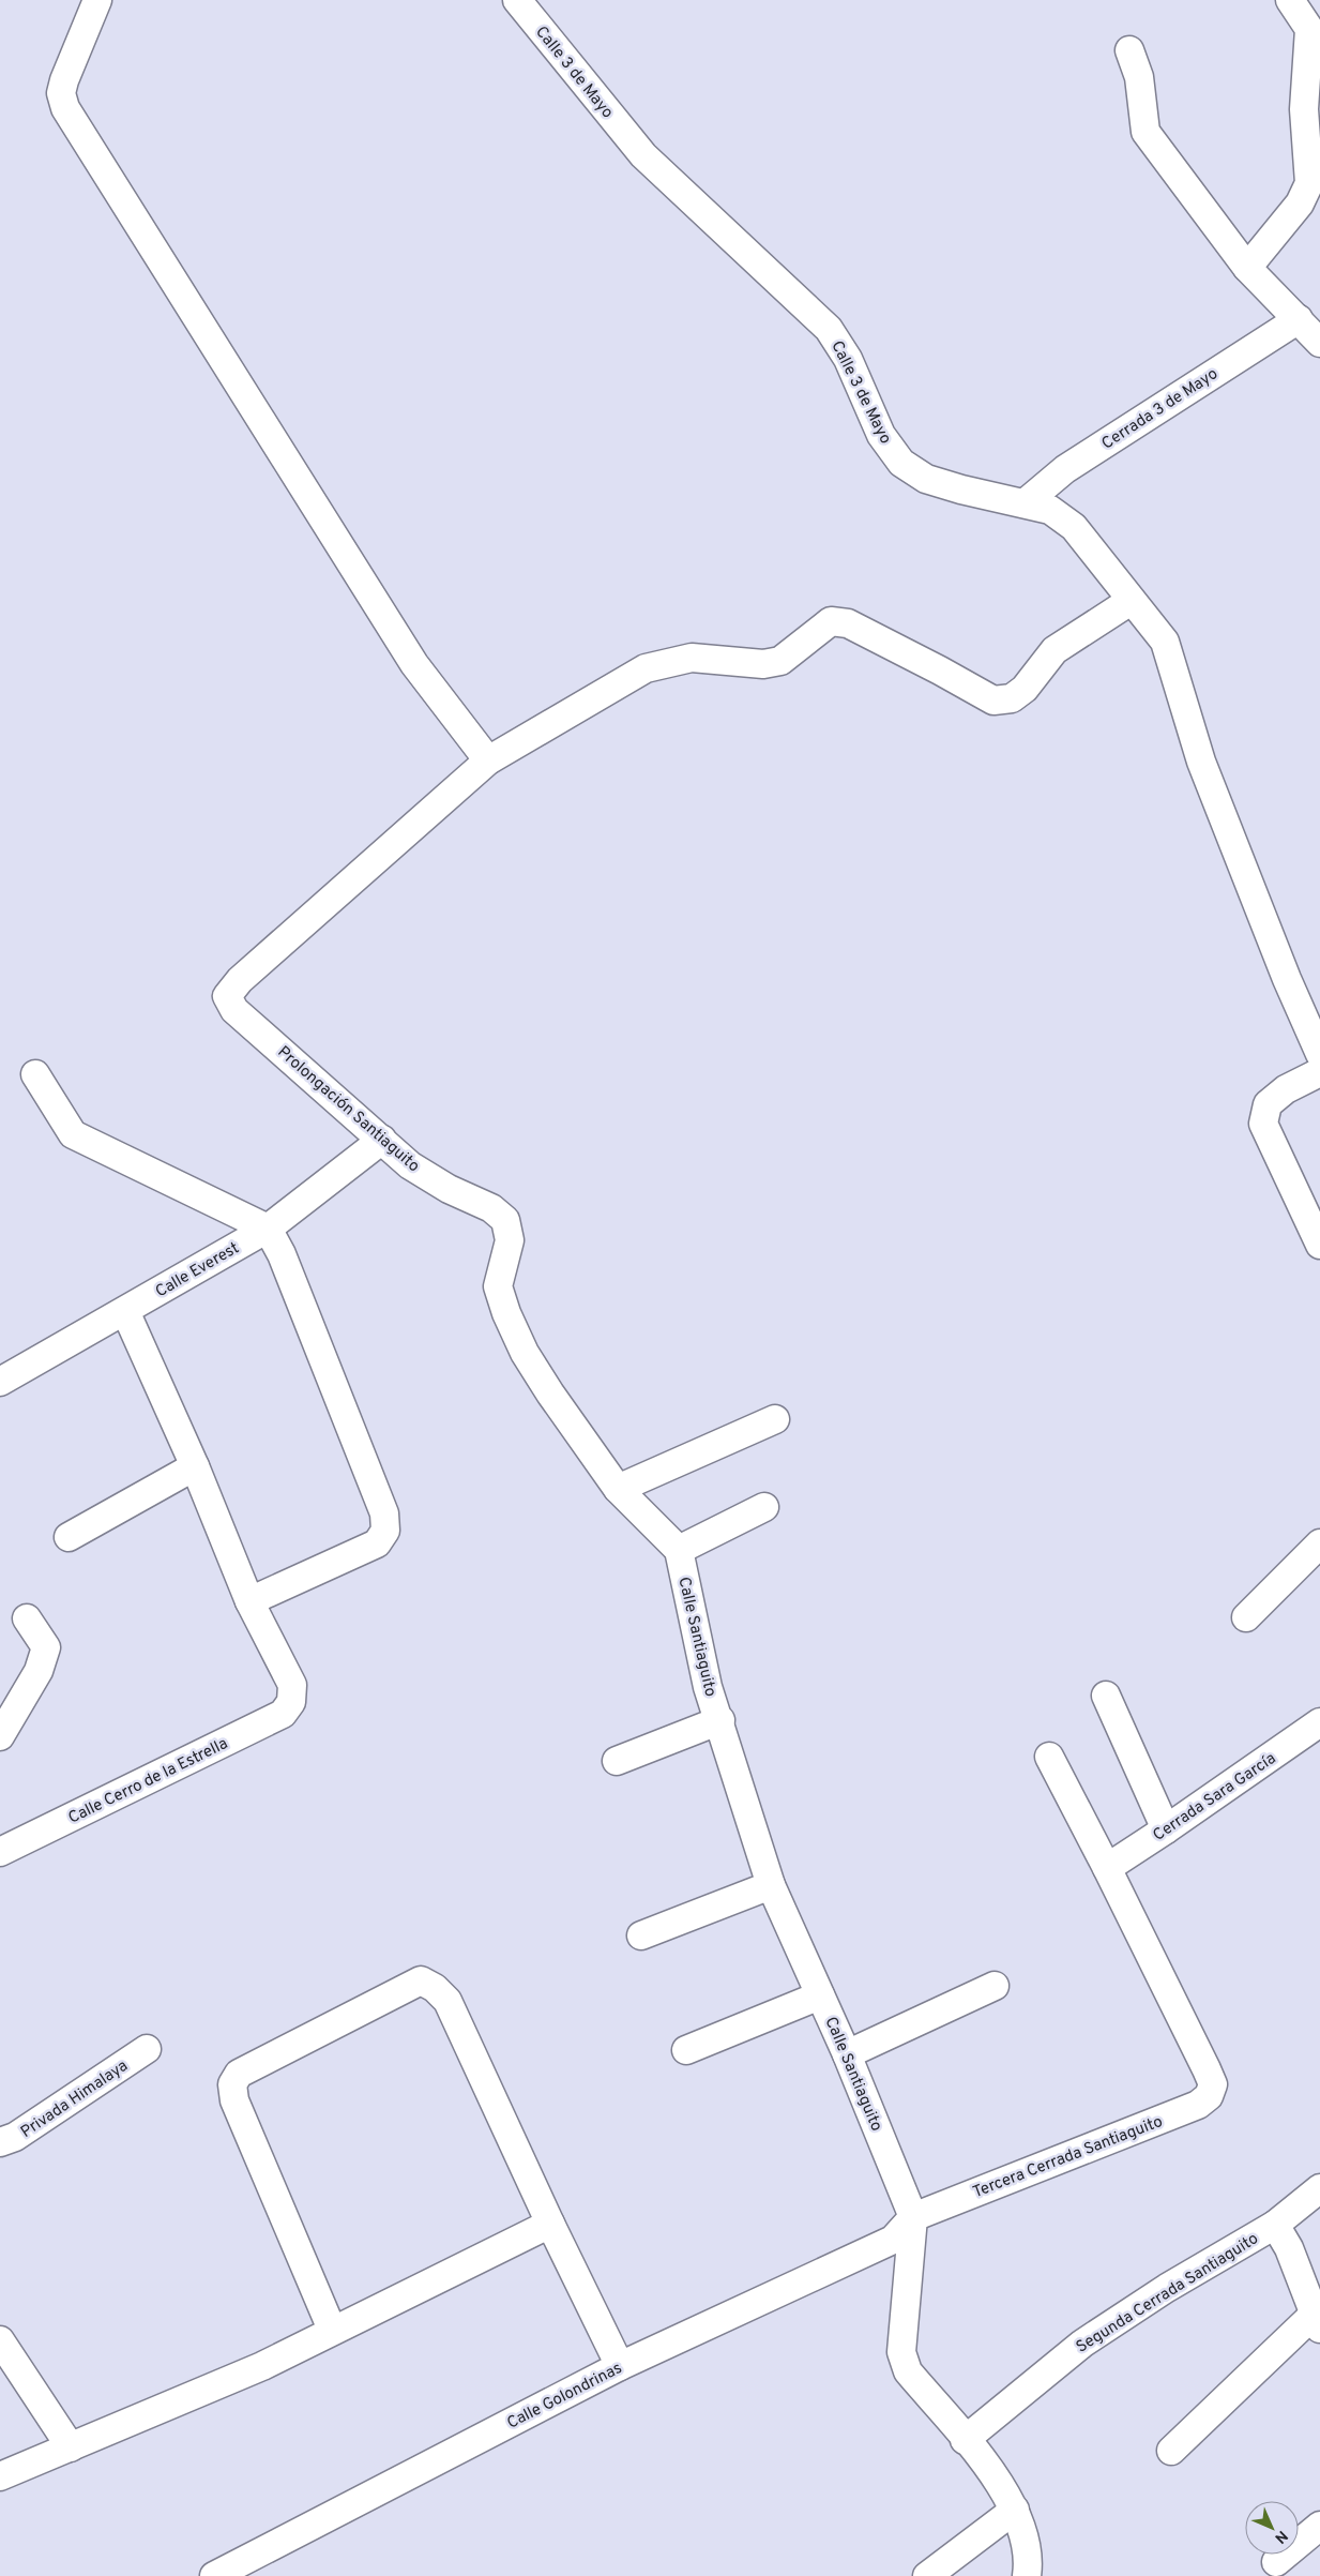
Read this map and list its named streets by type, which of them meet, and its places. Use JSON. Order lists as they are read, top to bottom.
{
  "streets": {
    "street": [
      "Calle 3 de Mayo",
      "Cerrada 3 de Mayo",
      "Prolongación Santiaguito",
      "Calle Everest",
      "Calle Santiaguito",
      "Calle Cerro de la Estrella",
      "Cerrada Sara García",
      "Privada Himalaya",
      "Tercera Cerrada Santiaguito",
      "Segunda Cerrada Santiaguito",
      "Calle Golondrinas"
    ]
  },
  "crossings": [
    ["Calle 3 de Mayo", "Cerrada 3 de Mayo"],
    ["Prolongación Santiaguito", "Calle Everest"],
    ["Prolongación Santiaguito", "Calle Santiaguito"],
    ["Calle Santiaguito", "Tercera Cerrada Santiaguito"],
    ["Calle Santiaguito", "Segunda Cerrada Santiaguito"],
    ["Calle Santiaguito", "Calle Golondrinas"],
    ["Cerrada Sara García", "Tercera Cerrada Santiaguito"],
    ["Tercera Cerrada Santiaguito", "Calle Golondrinas"]
  ],
  "north": "bottom right"
}
